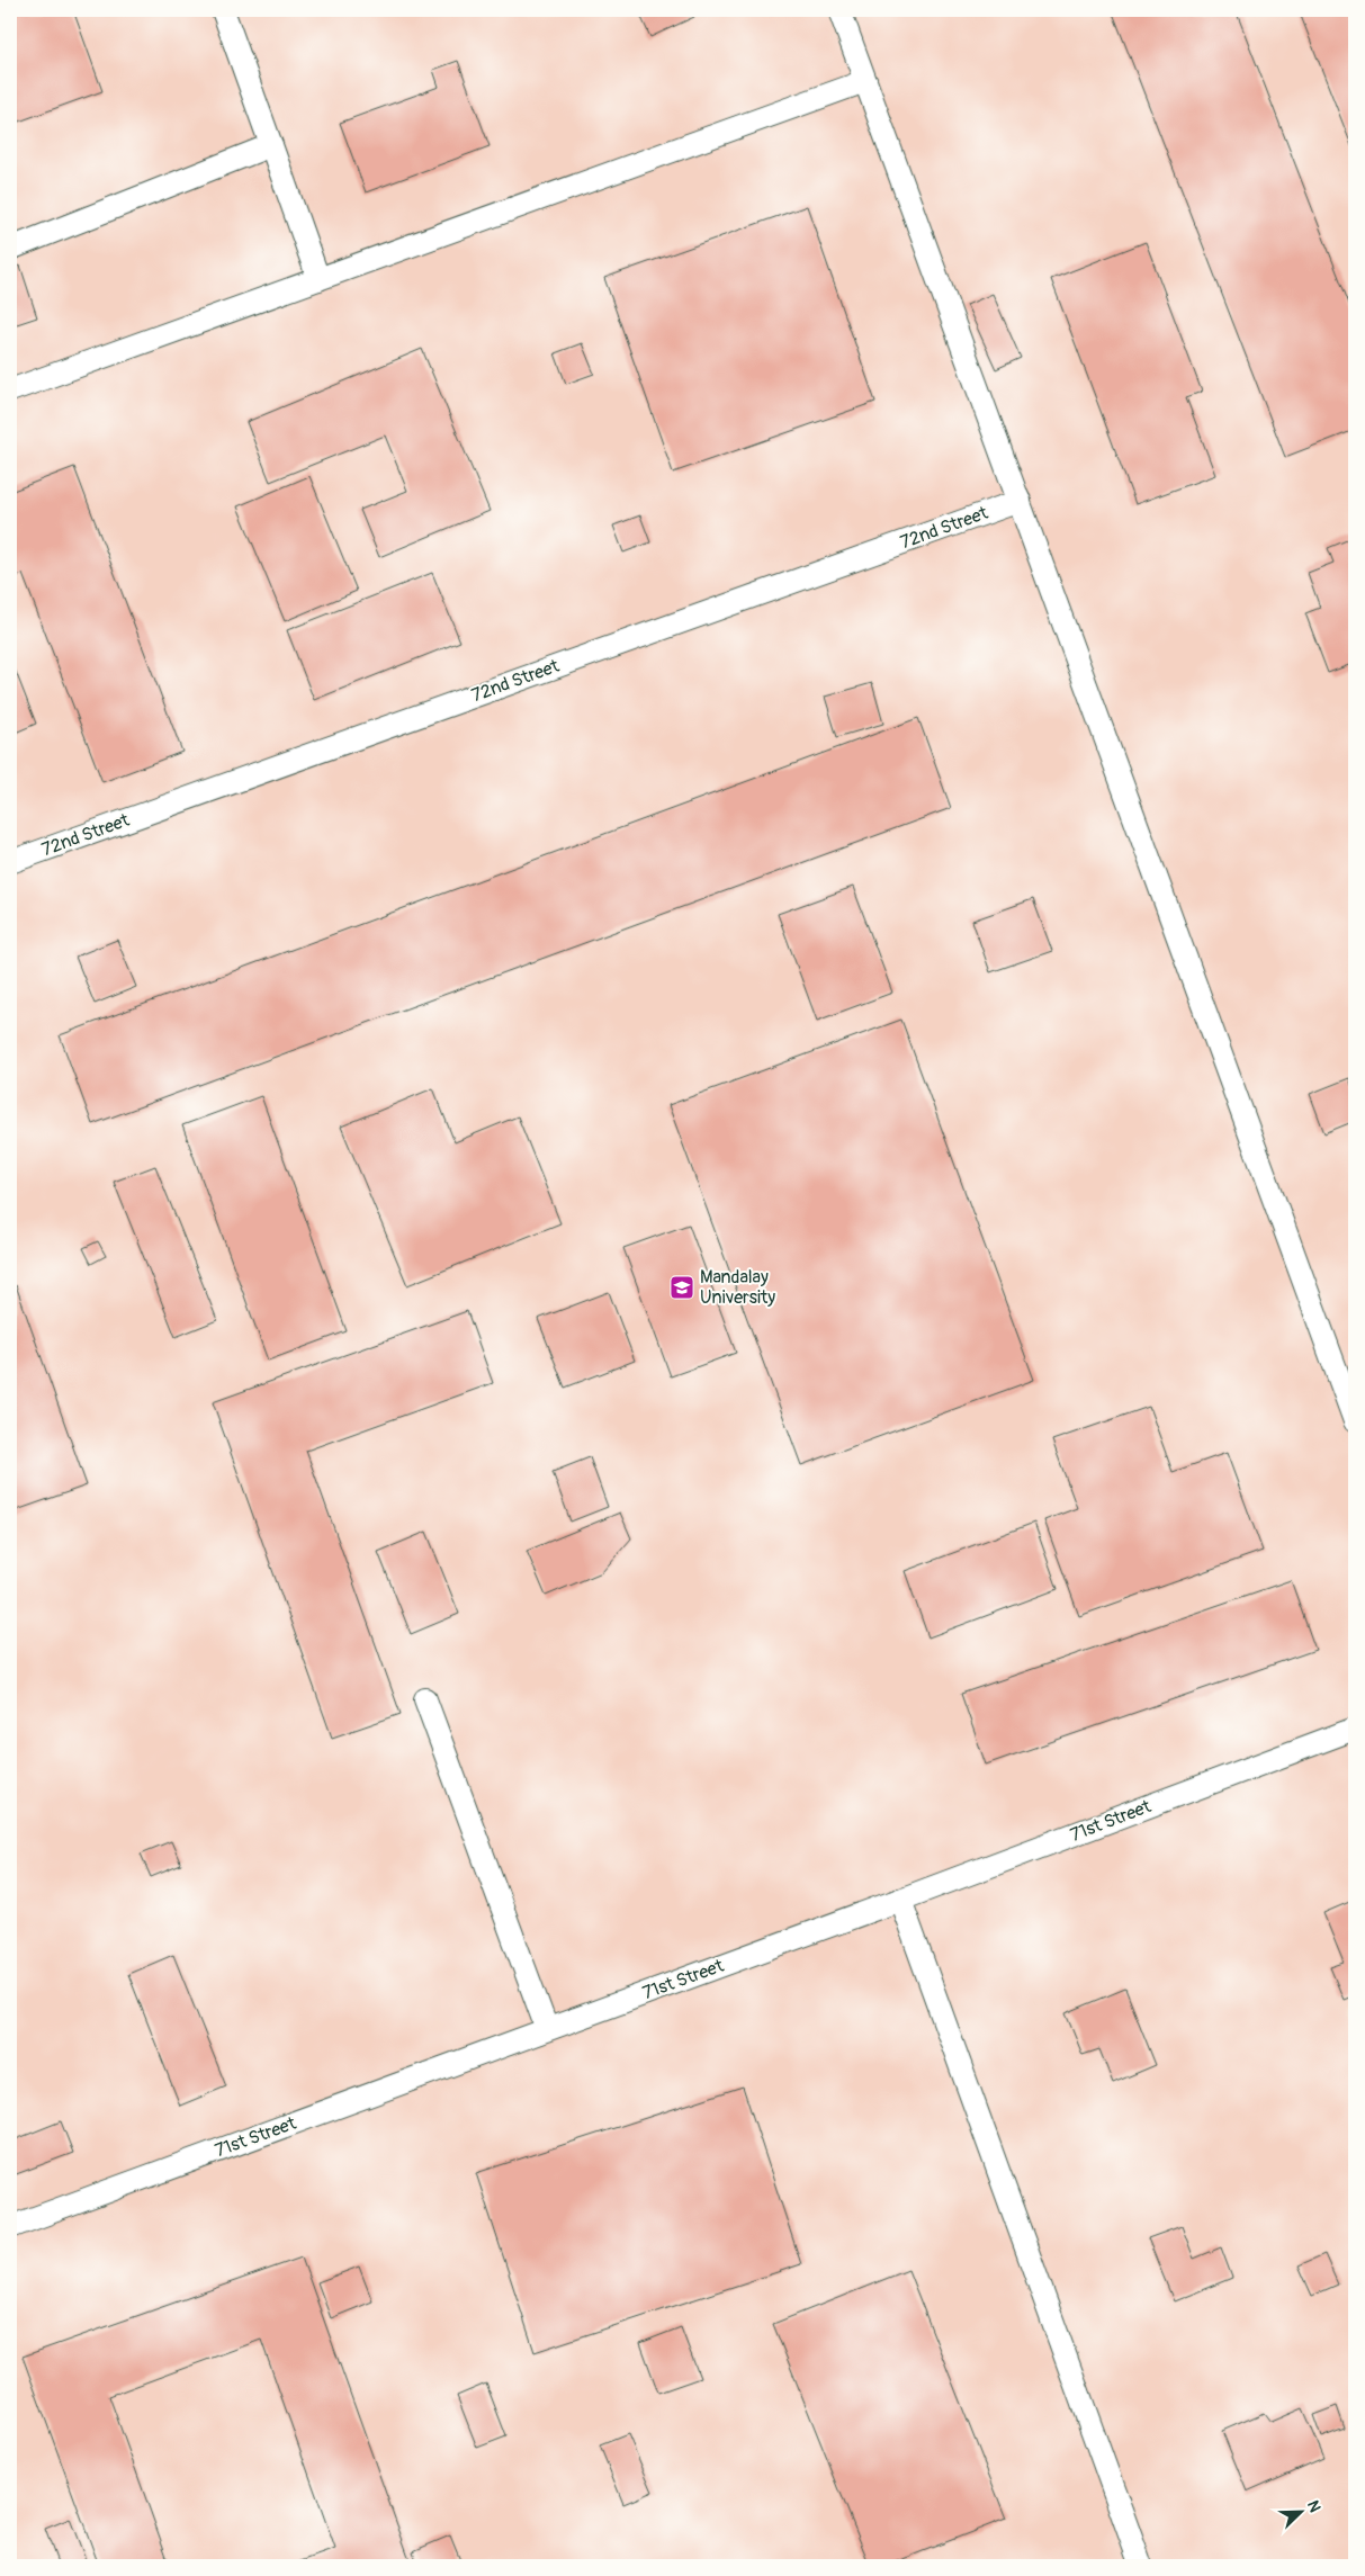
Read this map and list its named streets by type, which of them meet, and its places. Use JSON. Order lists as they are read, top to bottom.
{
  "streets": {
    "lane": ["72nd Street", "71st Street"]
  },
  "places": {
    "school or university": ["Mandalay University"]
  },
  "north": "top right"
}
